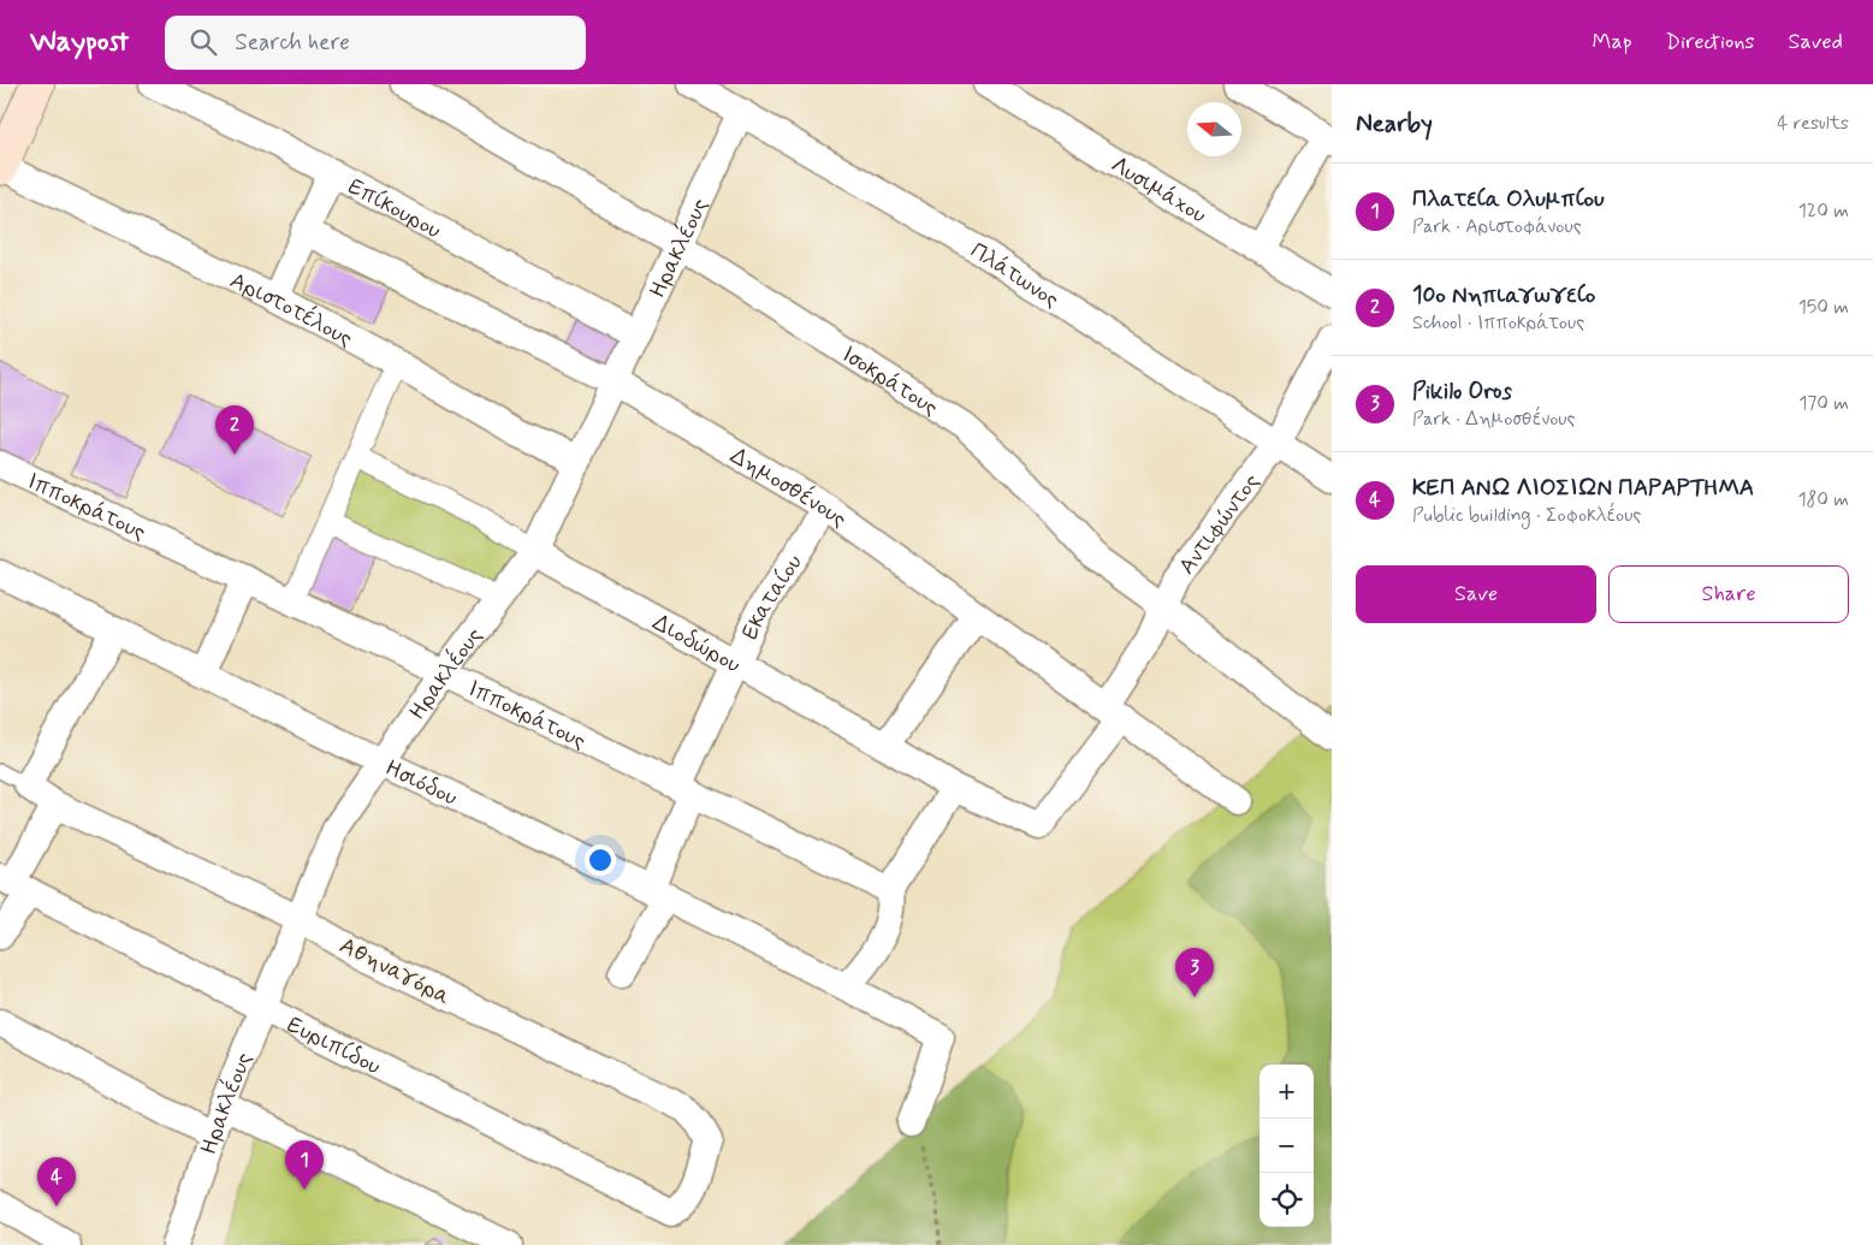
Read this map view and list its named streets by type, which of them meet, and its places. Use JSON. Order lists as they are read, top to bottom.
{
  "streets": {
    "street": [
      "Λυσιμάχου",
      "Επίκουρου",
      "Ηρακλέους",
      "Πλάτωνος",
      "Αριστοτέλους",
      "Ισοκράτους",
      "Δημοσθένους",
      "Ιπποκράτους",
      "Αντιφώντος",
      "Εκαταίου",
      "Διοδώρου",
      "Ησιόδου",
      "Αθηναγόρα",
      "Ευριπίδου"
    ]
  },
  "crossings": [
    ["Επίκουρου", "Ηρακλέους"],
    ["Ηρακλέους", "Πλάτωνος"],
    ["Ηρακλέους", "Αριστοτέλους"],
    ["Ηρακλέους", "Ισοκράτους"],
    ["Ηρακλέους", "Δημοσθένους"],
    ["Ηρακλέους", "Ιπποκράτους"],
    ["Ηρακλέους", "Διοδώρου"],
    ["Ηρακλέους", "Ησιόδου"],
    ["Ηρακλέους", "Αθηναγόρα"],
    ["Ηρακλέους", "Ευριπίδου"],
    ["Πλάτωνος", "Αντιφώντος"],
    ["Ισοκράτους", "Αντιφώντος"],
    ["Δημοσθένους", "Αντιφώντος"],
    ["Δημοσθένους", "Εκαταίου"],
    ["Ιπποκράτους", "Εκαταίου"],
    ["Αντιφώντος", "Διοδώρου"],
    ["Εκαταίου", "Διοδώρου"],
    ["Εκαταίου", "Ησιόδου"],
    ["Αθηναγόρα", "Ευριπίδου"]
  ],
  "north": "left",
  "page": {
    "header": "Waypost",
    "search": "Search here",
    "nav": ["Map", "Directions", "Saved"],
    "heading": ["Nearby", "4 results"],
    "list": [
      {
        "mark": "1",
        "name": "Πλατεία Ολυμπίου",
        "note": "Park · Αριστοφάνους",
        "value": "120 m"
      },
      {
        "mark": "2",
        "name": "10ο Νηπιαγωγείο",
        "note": "School · Ιπποκράτους",
        "value": "150 m"
      },
      {
        "mark": "3",
        "name": "Pikilo Oros",
        "note": "Park · Δημοσθένους",
        "value": "170 m"
      },
      {
        "mark": "4",
        "name": "ΚΕΠ ΑΝΩ ΛΙΟΣΙΩΝ ΠΑΡΑΡΤΗΜΑ",
        "note": "Public building · Σοφοκλέους",
        "value": "180 m"
      }
    ],
    "pins": [
      "2",
      "3",
      "1",
      "4"
    ],
    "buttons": ["Save", "Share"],
    "map_buttons": ["+", "−"]
  }
}
